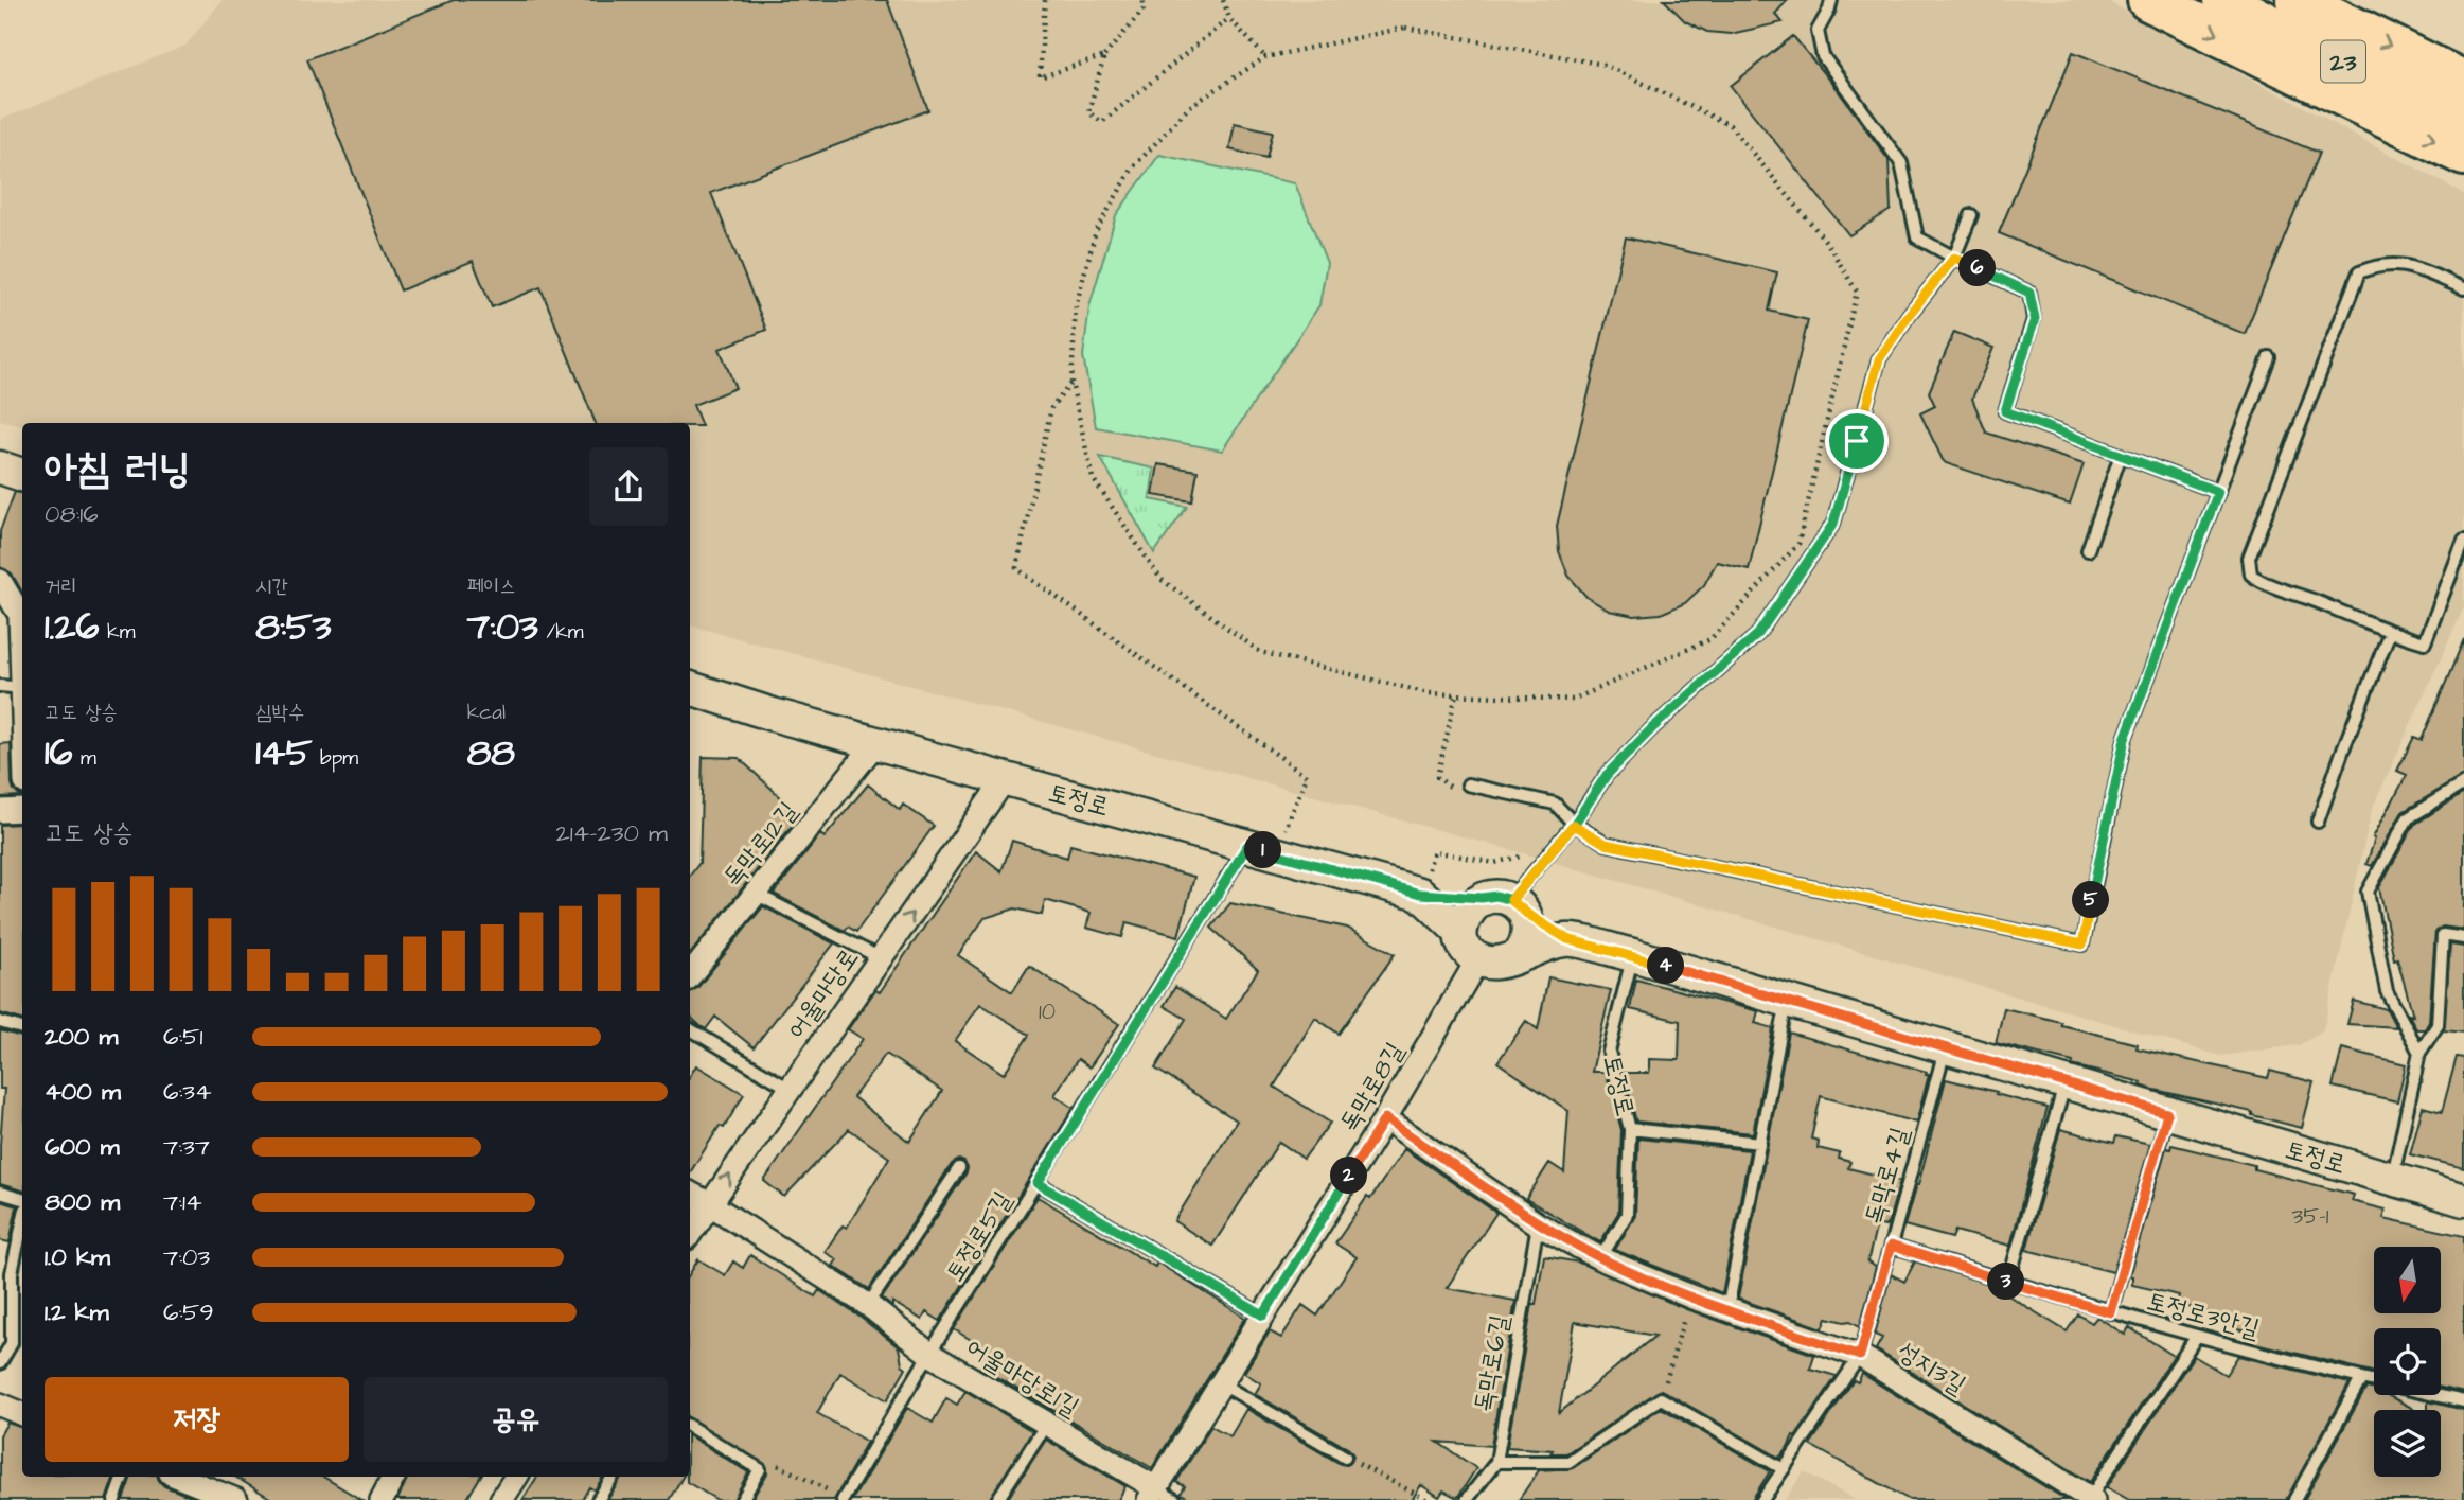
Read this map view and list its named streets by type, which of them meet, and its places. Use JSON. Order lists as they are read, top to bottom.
{
  "streets": {
    "highway": ["23"],
    "street": [
      "토정로",
      "독막로12길",
      "어울마당로",
      "독막로8길",
      "성지3길",
      "어울마당로1길"
    ],
    "lane": [
      "독막로4길",
      "토정로5길",
      "토정로3안길",
      "독막로6길"
    ]
  },
  "crossings": [
    ["토정로", "독막로12길"],
    ["토정로", "어울마당로"],
    ["토정로", "독막로8길"],
    ["토정로", "독막로4길"],
    ["토정로", "토정로5길"],
    ["토정로", "성지3길"],
    ["어울마당로", "어울마당로1길"],
    ["독막로8길", "성지3길"],
    ["독막로8길", "어울마당로1길"],
    ["독막로4길", "토정로3안길"],
    ["독막로4길", "성지3길"],
    ["토정로5길", "어울마당로1길"],
    ["토정로3안길", "성지3길"],
    ["독막로6길", "성지3길"]
  ],
  "one_way": ["어울마당로"],
  "house_numbers": ["10", "35-1"],
  "north": "bottom",
  "page": {
    "pins": [
      "6",
      "1",
      "5",
      "4",
      "2",
      "3"
    ],
    "heading": ["아침 러닝", "08:16"],
    "stats": [
      ["거리", "1.26 km"],
      ["시간", "8:53"],
      ["페이스", "7:03 /km"],
      ["고도 상승", "16 m"],
      ["심박수", "145 bpm"],
      ["kcal", "88"]
    ],
    "chart": ["고도 상승", "214–230 m"],
    "list": [
      {
        "name": "200 m",
        "note": "6:51"
      },
      {
        "name": "400 m",
        "note": "6:34"
      },
      {
        "name": "600 m",
        "note": "7:37"
      },
      {
        "name": "800 m",
        "note": "7:14"
      },
      {
        "name": "1.0 km",
        "note": "7:03"
      },
      {
        "name": "1.2 km",
        "note": "6:59"
      }
    ],
    "buttons": ["저장", "공유"]
  }
}
